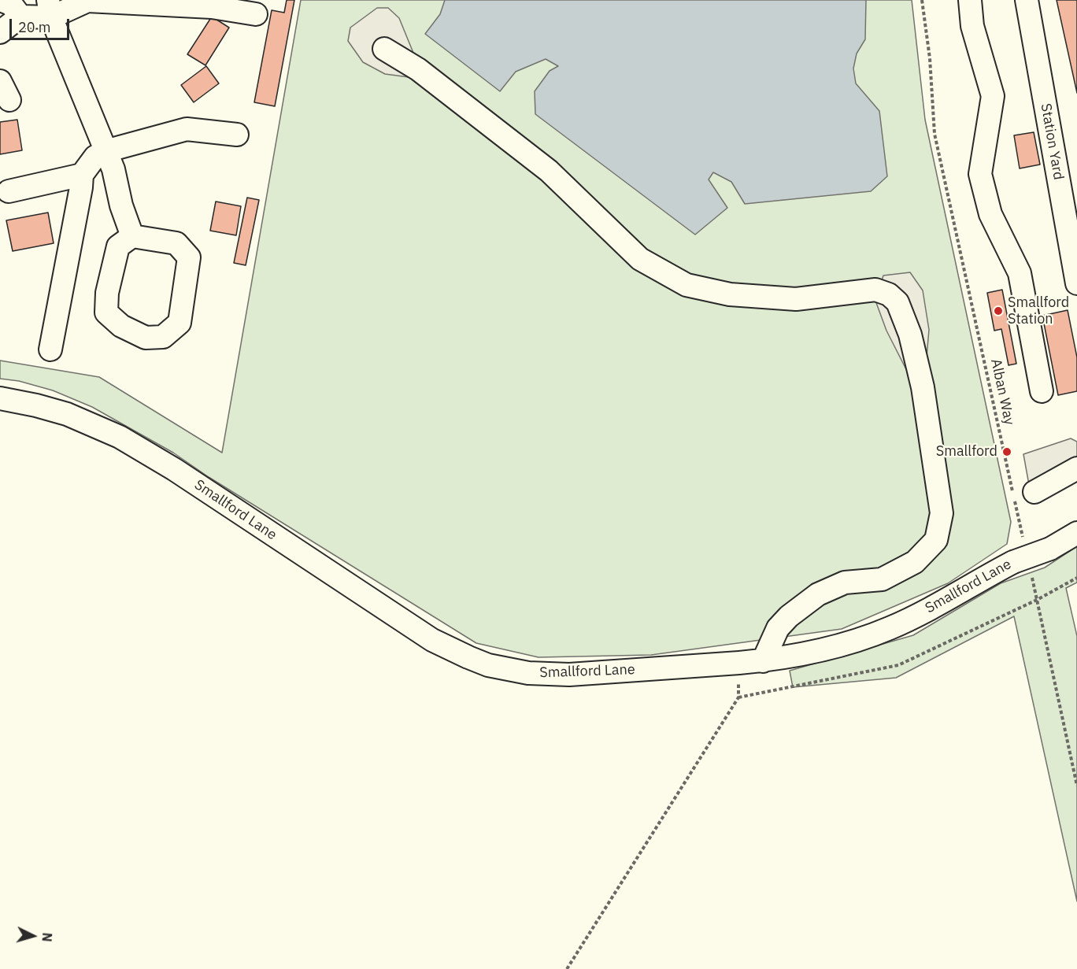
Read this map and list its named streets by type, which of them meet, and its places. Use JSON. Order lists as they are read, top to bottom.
{
  "streets": {
    "street": ["Station Yard", "Smallford Lane"],
    "path": ["Alban Way"]
  },
  "places": ["Smallford Station", "Smallford"],
  "scale_bar": "20 m",
  "north": "right"
}
